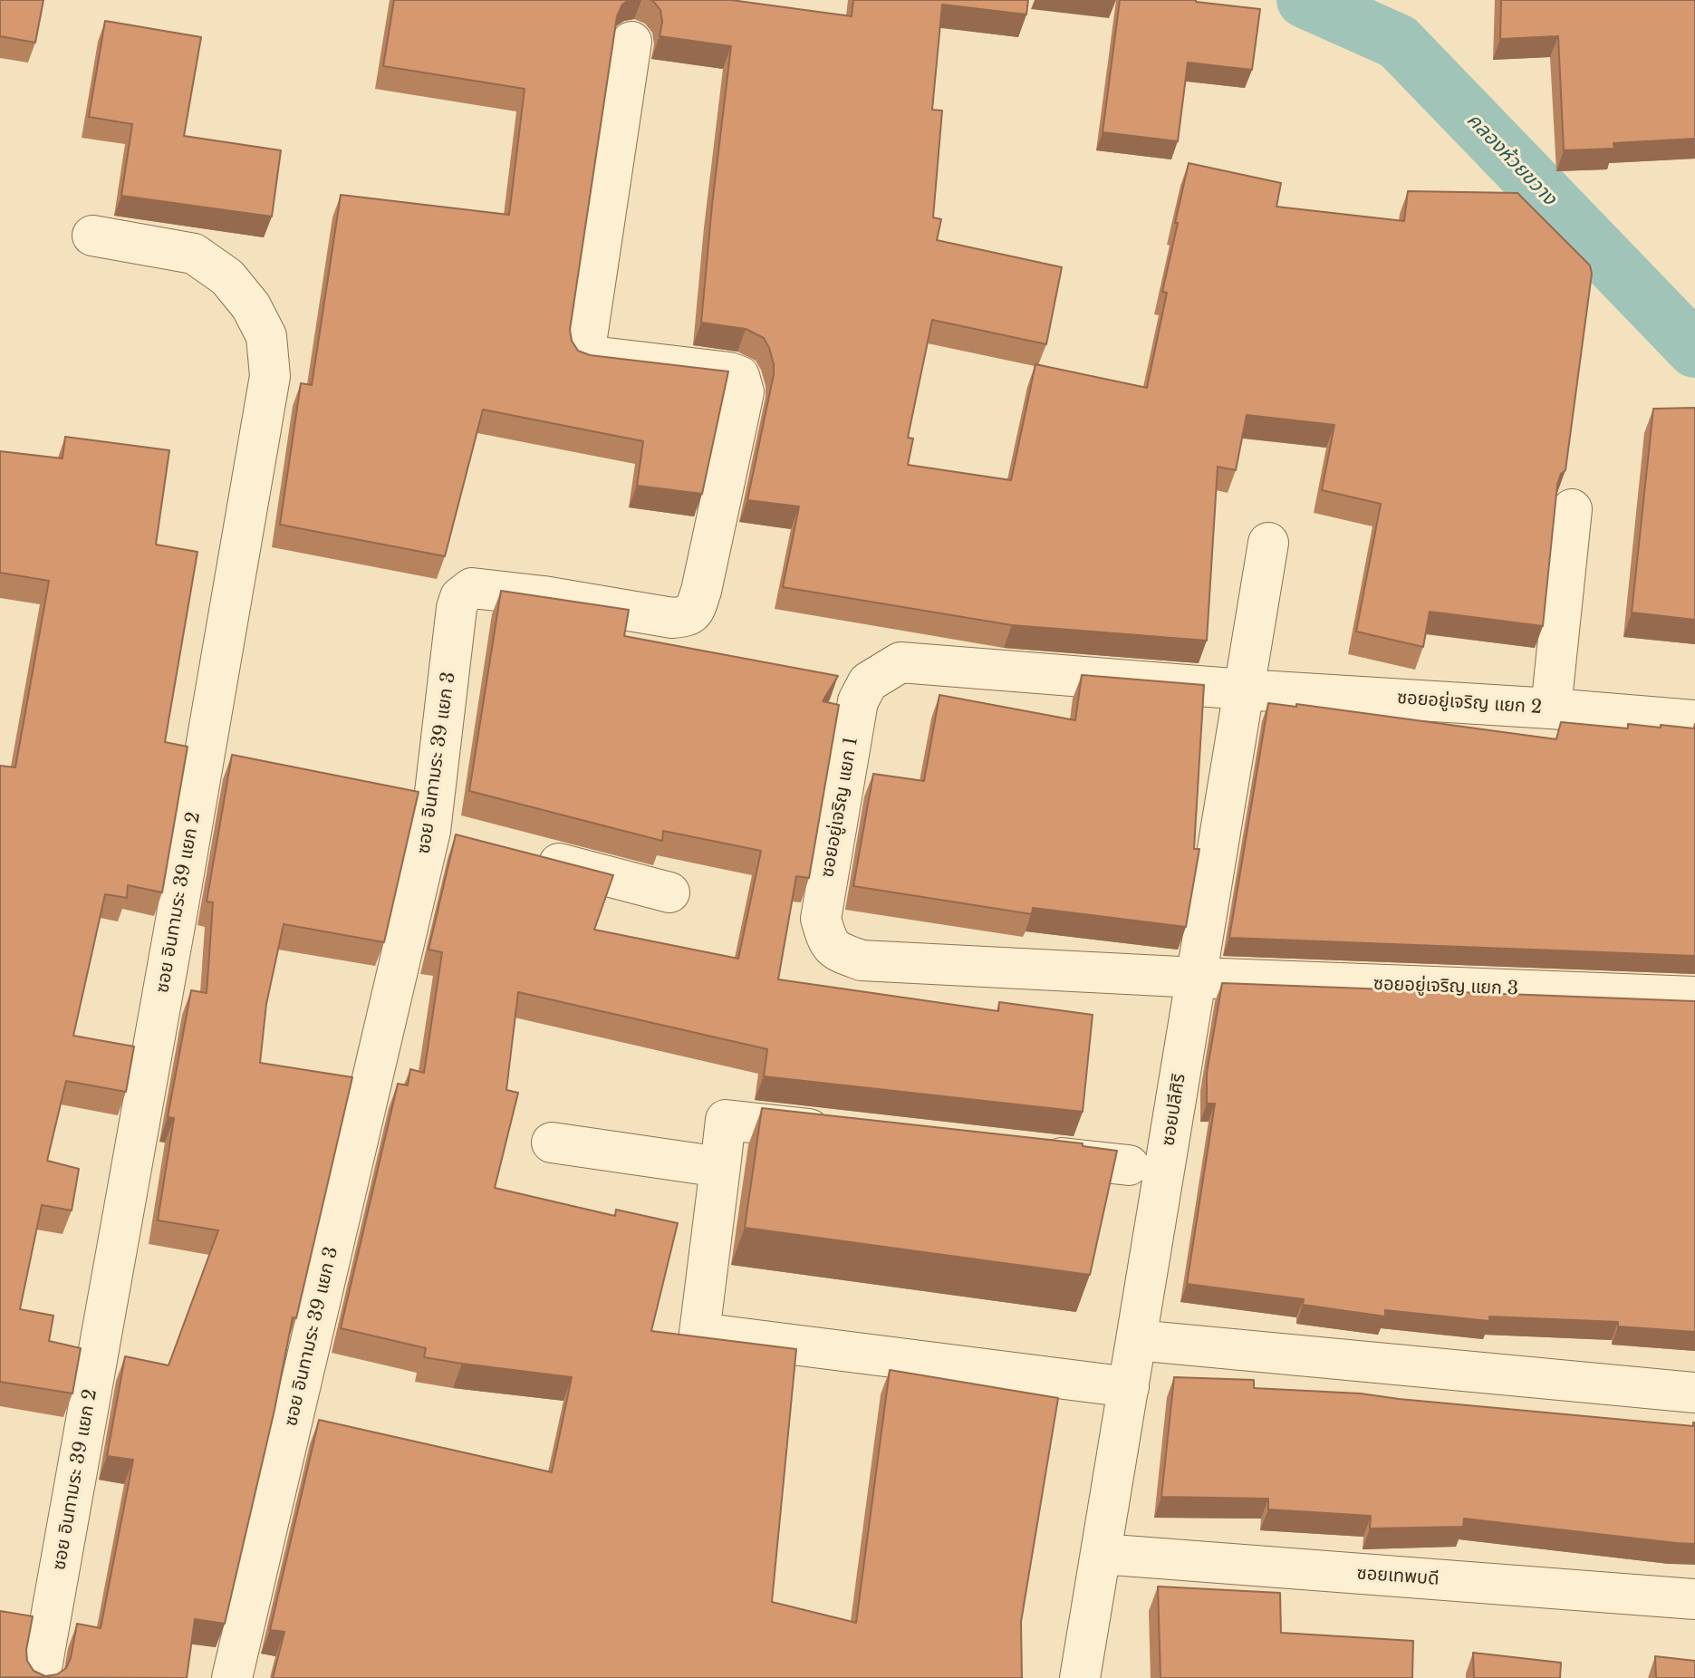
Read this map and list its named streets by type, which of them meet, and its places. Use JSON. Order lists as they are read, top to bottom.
{
  "streets": {
    "street": [
      "ซอยอยู่เจริญ แยก 2",
      "ซอย อินทามระ 39 แยก 3",
      "ซอยอยู่เจริญ แยก 1",
      "ซอย อินทามระ 39 แยก 2",
      "ซอยอยู่เจริญ แยก 3",
      "ซอยปลีศิริ",
      "ซอยเทพบดี"
    ]
  },
  "crossings": [
    ["ซอยอยู่เจริญ แยก 2", "ซอยอยู่เจริญ แยก 1"],
    ["ซอยอยู่เจริญ แยก 2", "ซอยปลีศิริ"],
    ["ซอยอยู่เจริญ แยก 1", "ซอยอยู่เจริญ แยก 3"],
    ["ซอยอยู่เจริญ แยก 1", "ซอยปลีศิริ"],
    ["ซอยอยู่เจริญ แยก 3", "ซอยปลีศิริ"],
    ["ซอยปลีศิริ", "ซอยเทพบดี"]
  ],
  "water": ["คลองห้วยขวาง"]
}
